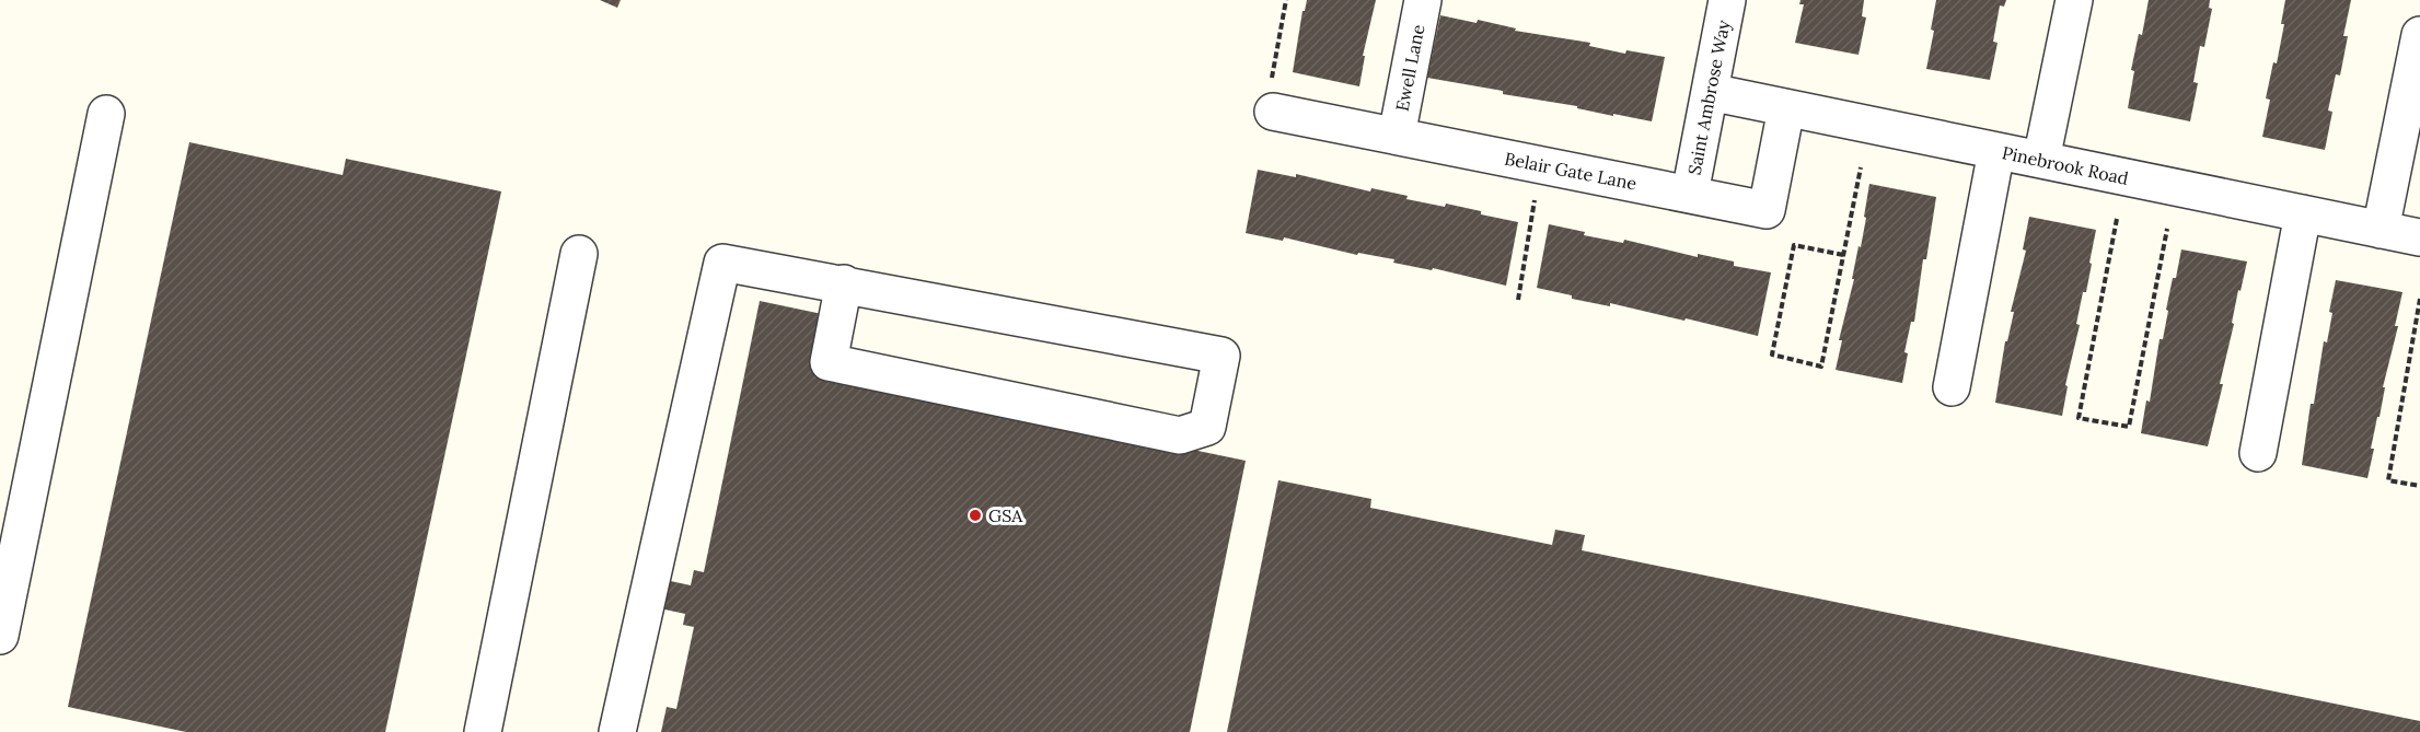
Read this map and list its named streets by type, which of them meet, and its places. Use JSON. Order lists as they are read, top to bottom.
{
  "streets": {
    "street": [
      "Ewell Lane",
      "Saint Ambrose Way",
      "Pinebrook Road",
      "Belair Gate Lane"
    ]
  },
  "crossings": [
    ["Ewell Lane", "Belair Gate Lane"],
    ["Saint Ambrose Way", "Pinebrook Road"],
    ["Saint Ambrose Way", "Belair Gate Lane"],
    ["Pinebrook Road", "Belair Gate Lane"]
  ],
  "places": ["GSA"]
}
